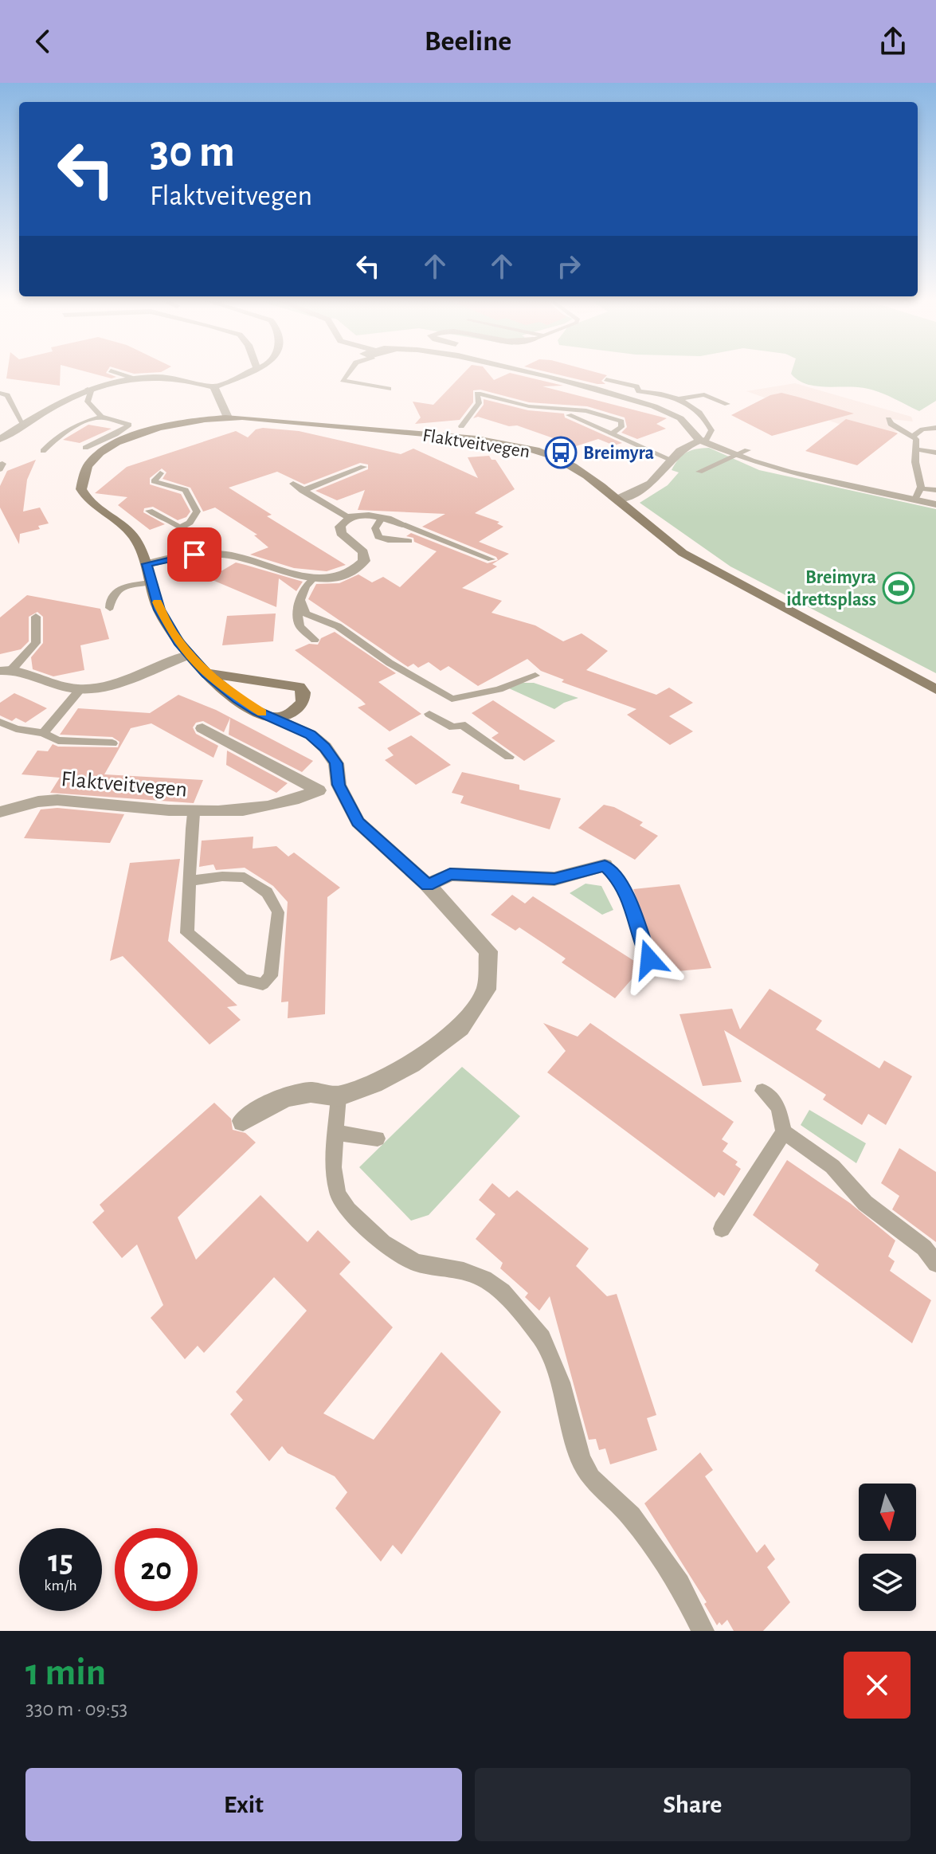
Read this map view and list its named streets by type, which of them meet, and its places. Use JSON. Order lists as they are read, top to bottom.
{
  "streets": {
    "main road": ["Flaktveitvegen"]
  },
  "places": {
    "bus stop": ["Breimyra"],
    "sports": ["Breimyra idrettsplass"]
  },
  "north": "bottom",
  "page": {
    "header": "Beeline",
    "turn": ["30 m", "Flaktveitvegen"],
    "speed": "15 km/h",
    "limit": "20",
    "heading": ["1 min", "330 m · 09:53"],
    "buttons": ["Exit", "Share"]
  }
}
